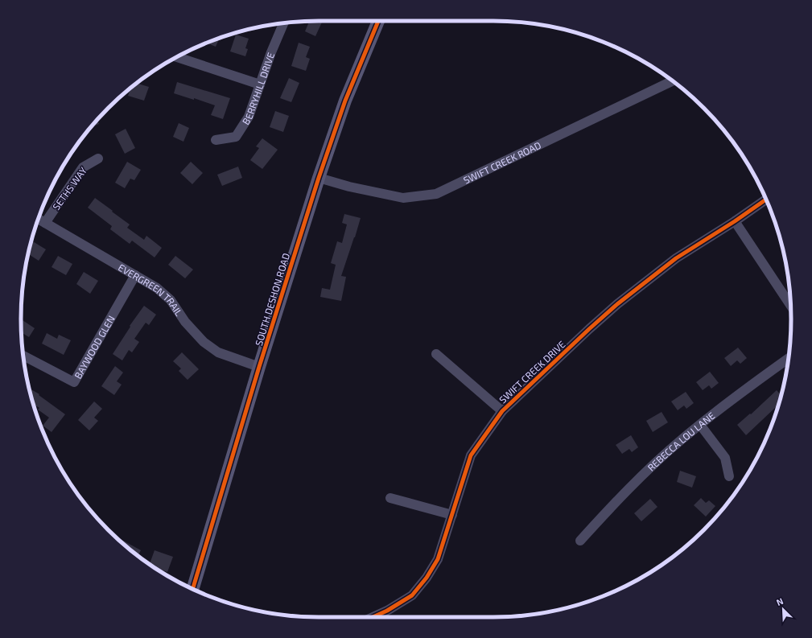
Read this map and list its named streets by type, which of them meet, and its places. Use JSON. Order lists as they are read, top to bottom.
{
  "streets": {
    "street": [
      "BERRYHILL DRIVE",
      "SWIFT CREEK ROAD",
      "SETHS WAY",
      "EVERGREEN TRAIL",
      "SOUTH DESHON ROAD",
      "BAYWOOD GLEN",
      "SWIFT CREEK DRIVE",
      "REBECCA LOU LANE"
    ]
  },
  "crossings": [
    ["SWIFT CREEK ROAD", "SOUTH DESHON ROAD"],
    ["SETHS WAY", "EVERGREEN TRAIL"],
    ["EVERGREEN TRAIL", "SOUTH DESHON ROAD"],
    ["EVERGREEN TRAIL", "BAYWOOD GLEN"]
  ],
  "north": "top left"
}
